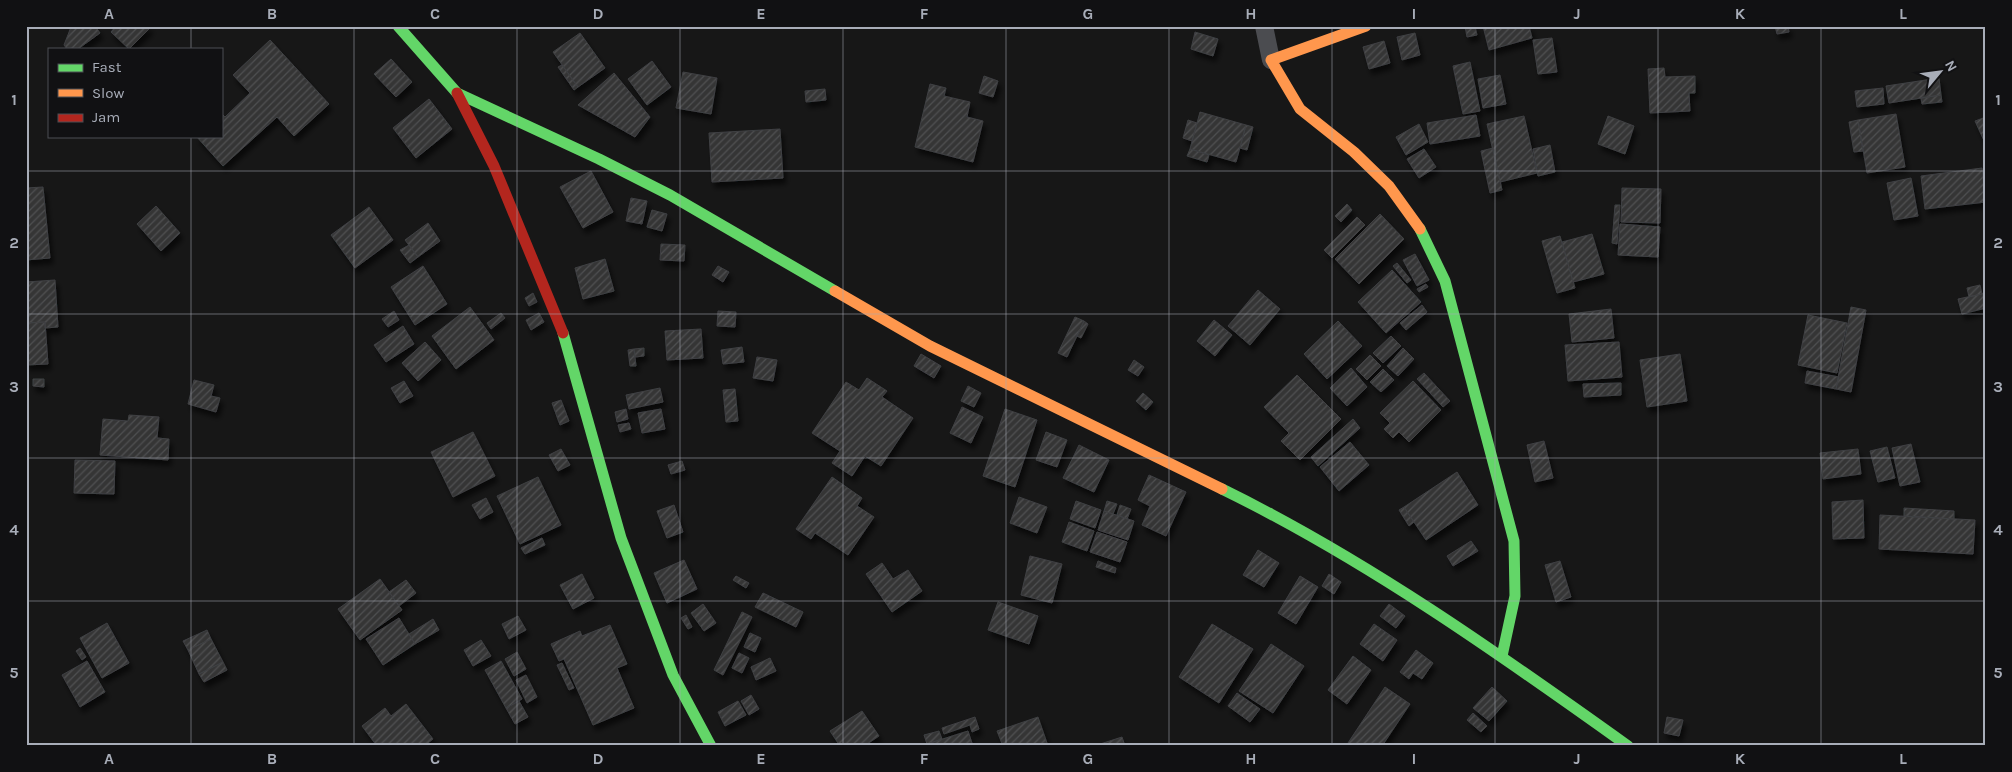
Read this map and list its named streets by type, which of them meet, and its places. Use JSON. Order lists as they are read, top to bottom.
{
  "legend": ["Fast", "Slow", "Jam"],
  "north": "top right",
  "grid": {
    "columns": [
      "A",
      "B",
      "C",
      "D",
      "E",
      "F",
      "G",
      "H",
      "I",
      "J",
      "K",
      "L"
    ],
    "rows": [
      "1",
      "2",
      "3",
      "4",
      "5"
    ]
  }
}
